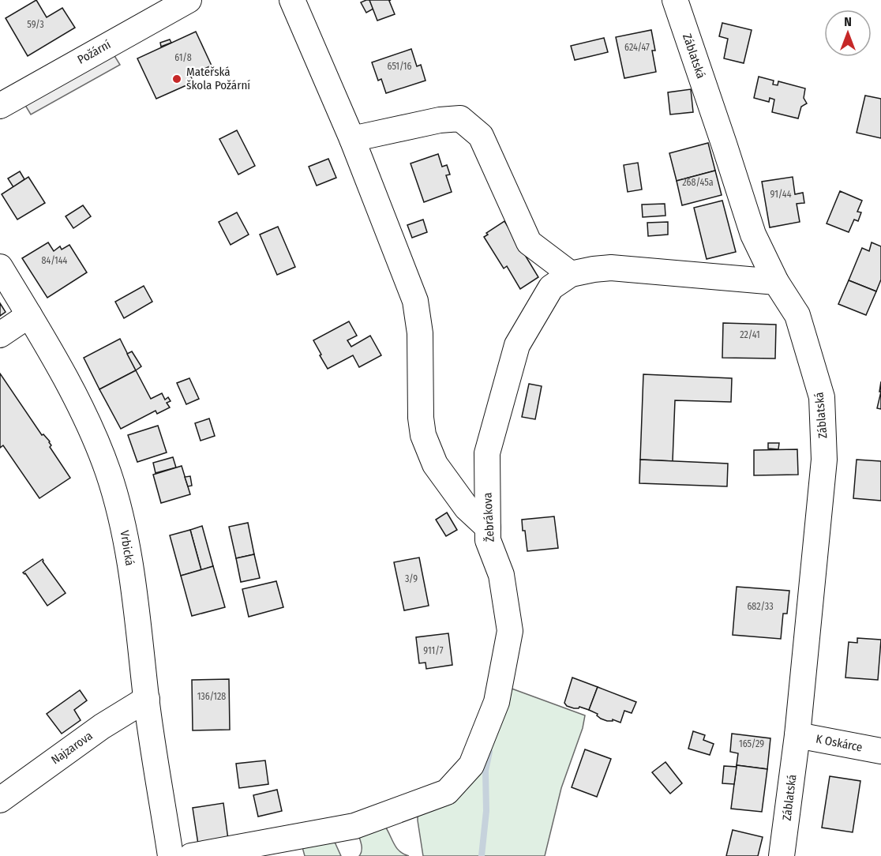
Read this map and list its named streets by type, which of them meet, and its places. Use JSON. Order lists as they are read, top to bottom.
{
  "streets": {
    "street": [
      "Požární",
      "Záblatská",
      "Žebrákova",
      "Vrbická",
      "K Oskárce",
      "Najzarova"
    ]
  },
  "crossings": [
    ["Záblatská", "Žebrákova"],
    ["Záblatská", "K Oskárce"],
    ["Vrbická", "Najzarova"]
  ],
  "places": ["Mateřská škola Požární"],
  "house_numbers": [
    "59/3",
    "624/47",
    "61/8",
    "651/16",
    "268/45a",
    "91/44",
    "84/144",
    "22/41",
    "3/9",
    "682/33",
    "911/7",
    "136/128",
    "165/29"
  ],
  "north": "top"
}
